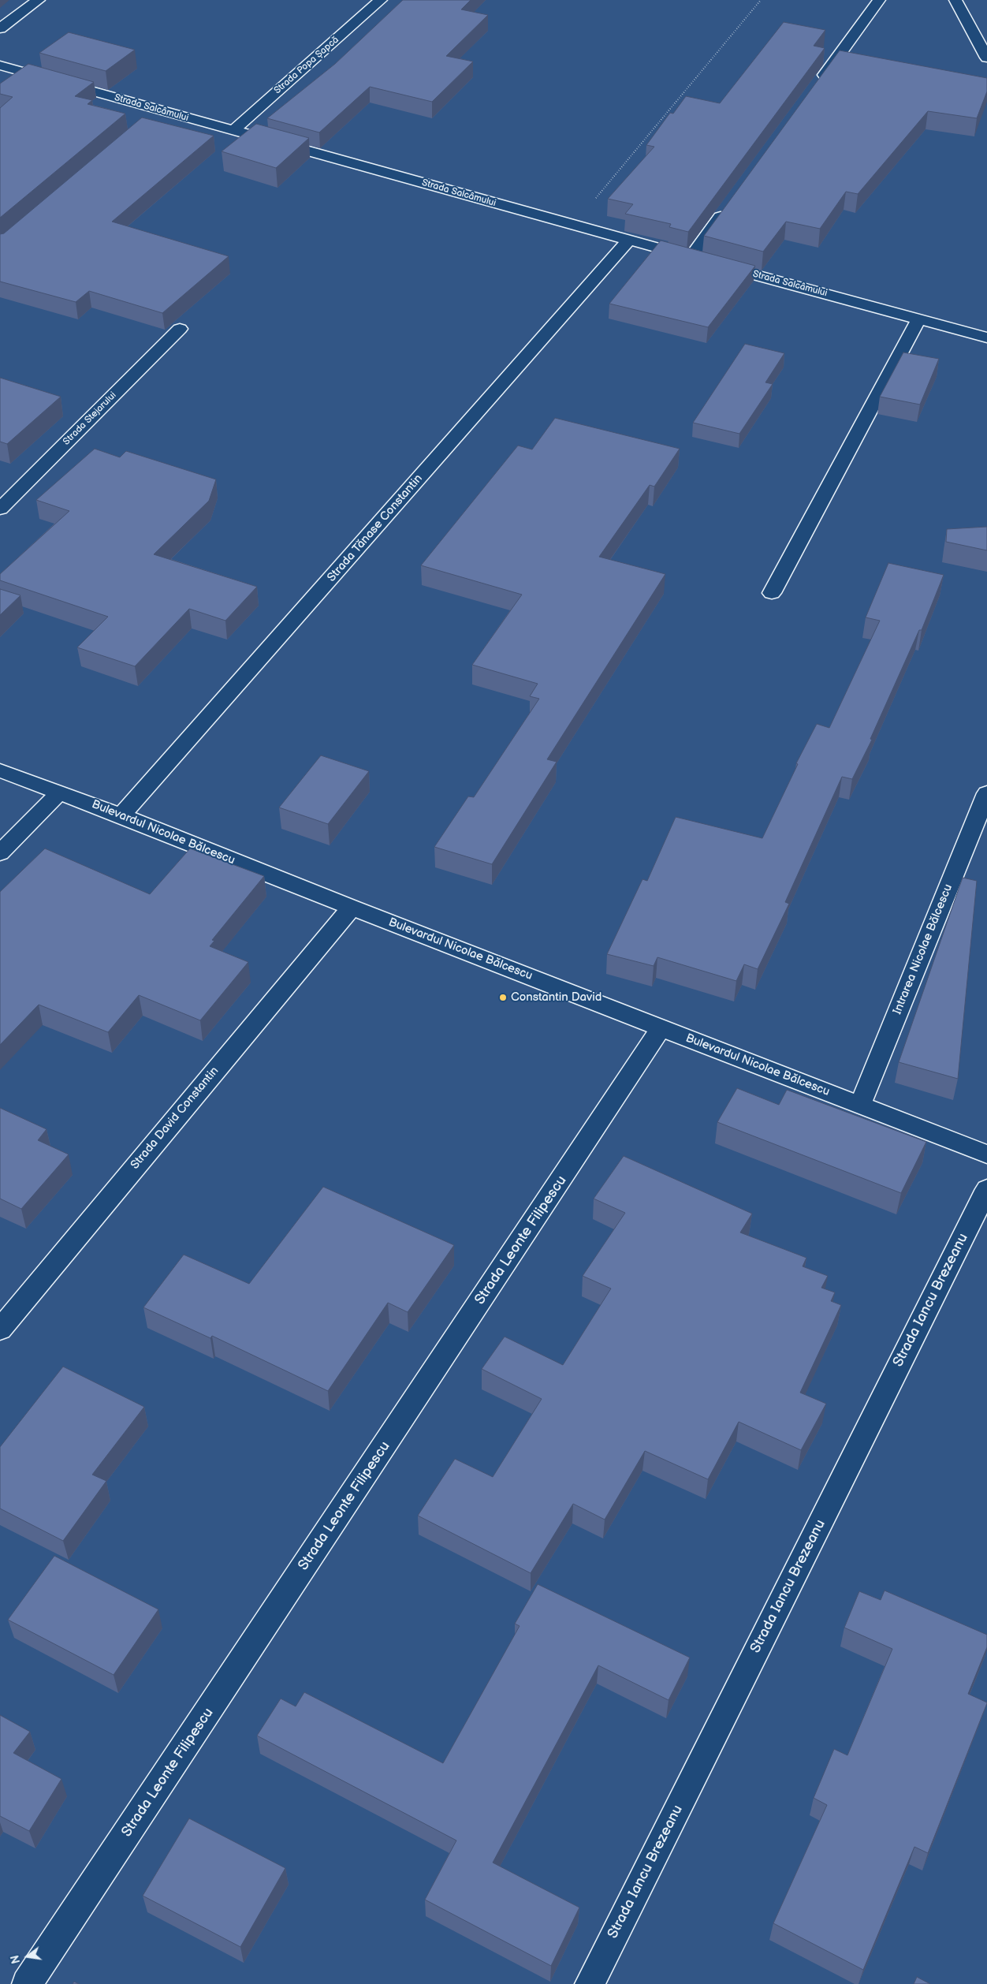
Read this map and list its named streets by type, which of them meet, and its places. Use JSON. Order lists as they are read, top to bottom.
{
  "streets": {
    "street": [
      "Strada Popa Șapcă",
      "Strada Salcâmului",
      "Strada Stejarului",
      "Strada Tănase Constantin",
      "Bulevardul Nicolae Bălcescu",
      "Intrarea Nicolae Bălcescu",
      "Strada David Constantin",
      "Strada Leonte Filipescu",
      "Strada Iancu Brezeanu"
    ]
  },
  "crossings": [
    ["Strada Popa Șapcă", "Strada Salcâmului"],
    ["Strada Salcâmului", "Strada Tănase Constantin"],
    ["Strada Tănase Constantin", "Bulevardul Nicolae Bălcescu"],
    ["Bulevardul Nicolae Bălcescu", "Intrarea Nicolae Bălcescu"],
    ["Bulevardul Nicolae Bălcescu", "Strada David Constantin"],
    ["Bulevardul Nicolae Bălcescu", "Strada Leonte Filipescu"]
  ],
  "places": ["Constantin David"],
  "north": "left"
}
